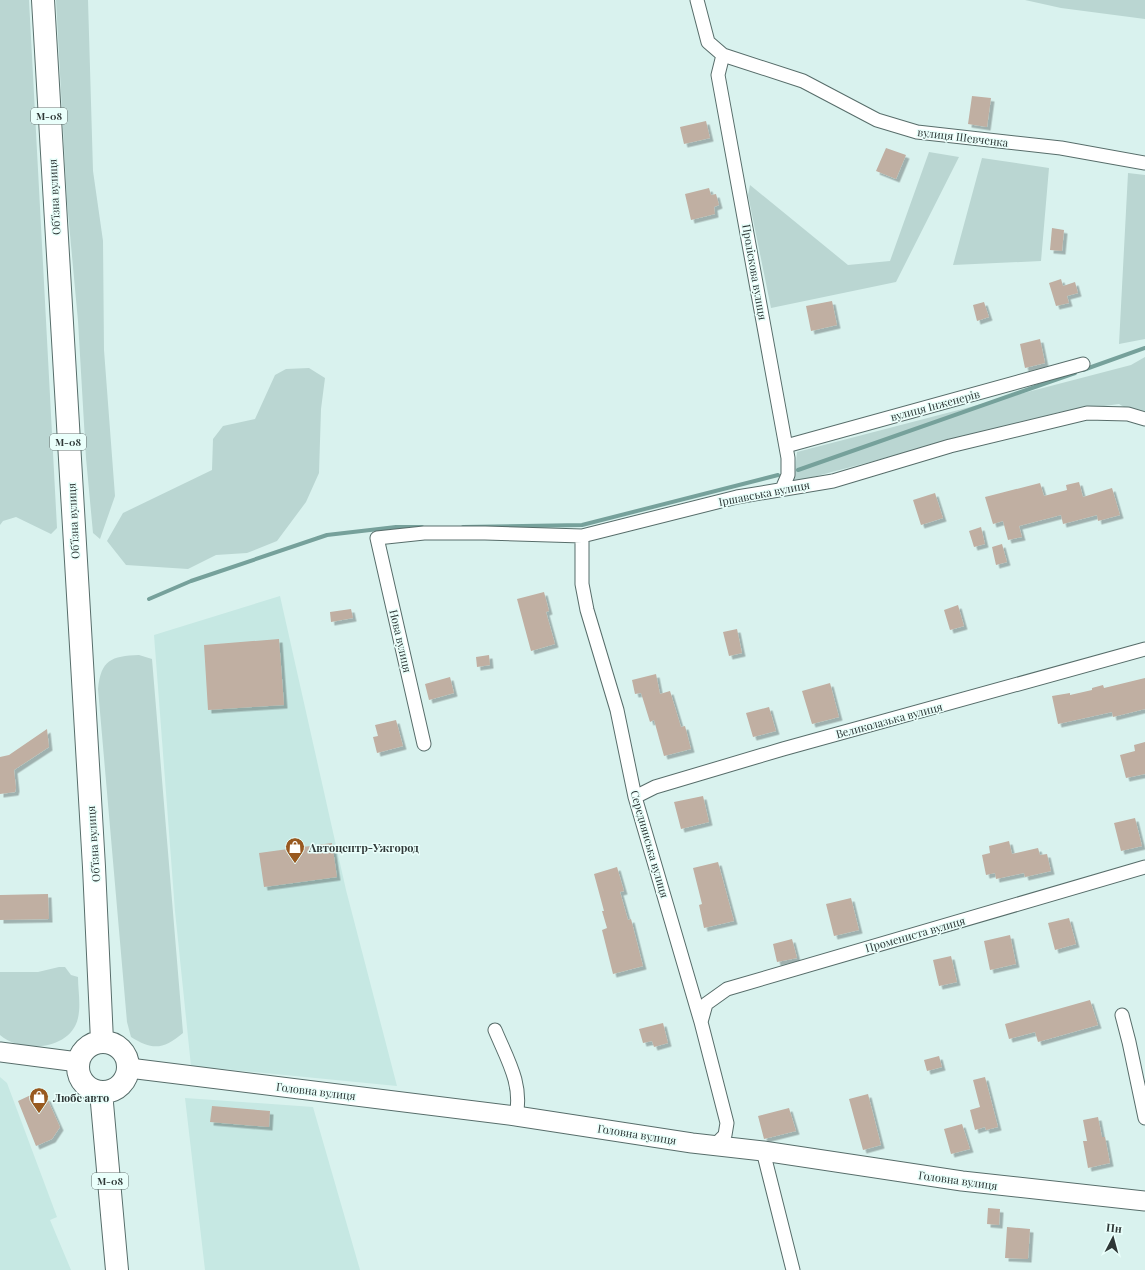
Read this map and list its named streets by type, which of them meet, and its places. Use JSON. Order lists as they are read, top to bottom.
{
  "streets": {
    "highway": ["М-08", "Обʼїзна вулиця"],
    "street": [
      "вулиця Шевченка",
      "Проліскова вулиця",
      "вулиця Інженерів",
      "Іршавська вулиця",
      "Нова вулиця",
      "Великолазька вулиця",
      "Середнянська вулиця",
      "Промениста вулиця",
      "Головна вулиця"
    ]
  },
  "crossings": [
    ["М-08", "Обʼїзна вулиця"],
    ["М-08", "Головна вулиця"],
    ["вулиця Шевченка", "Проліскова вулиця"],
    ["Обʼїзна вулиця", "Головна вулиця"],
    ["Проліскова вулиця", "вулиця Інженерів"],
    ["Проліскова вулиця", "Іршавська вулиця"],
    ["Іршавська вулиця", "Нова вулиця"],
    ["Іршавська вулиця", "Середнянська вулиця"],
    ["Великолазька вулиця", "Середнянська вулиця"],
    ["Середнянська вулиця", "Промениста вулиця"],
    ["Середнянська вулиця", "Головна вулиця"]
  ],
  "places": {
    "shop": ["Автоцентр-Ужгород", "Любе авто"]
  },
  "north": "top"
}
